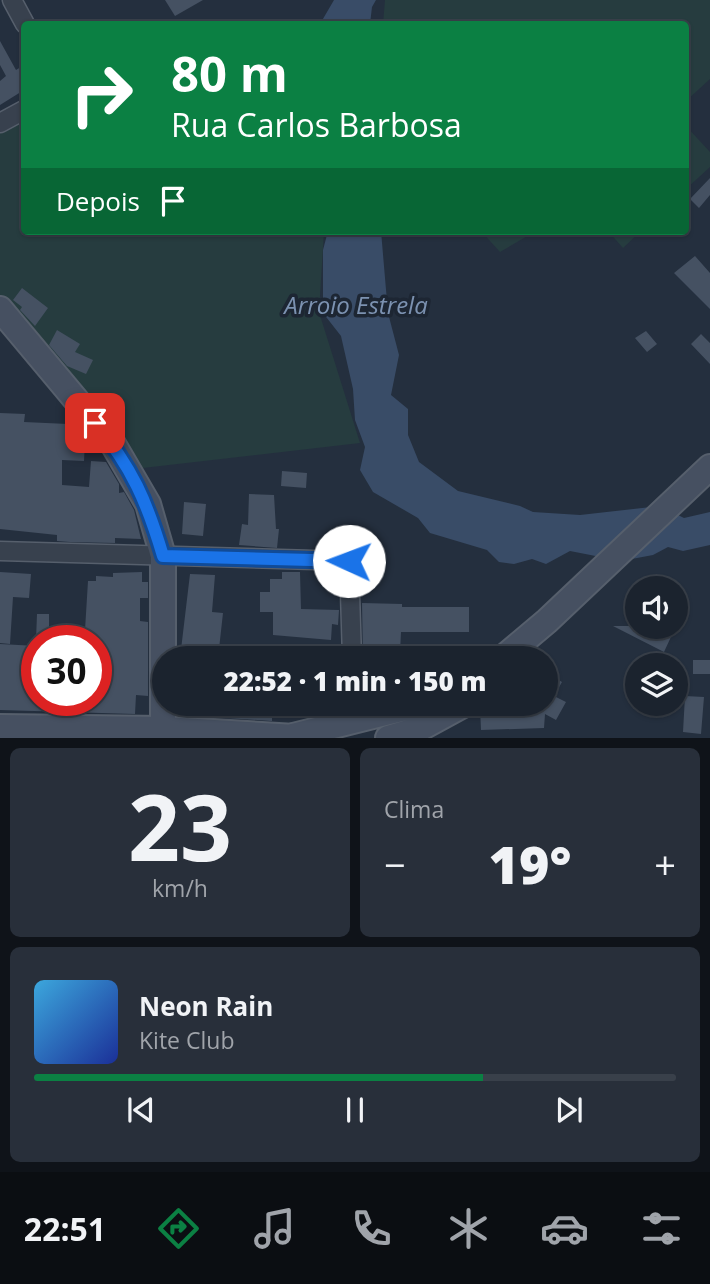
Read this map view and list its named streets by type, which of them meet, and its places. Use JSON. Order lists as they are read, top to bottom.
{
  "water": ["Arroio Estrela"],
  "page": {
    "turn": ["80 m", "Rua Carlos Barbosa"],
    "then": "Depois",
    "limit": "30",
    "trip": "22:52 · 1 min · 150 m",
    "tile": [
      ["23", "km/h"],
      "Clima"
    ],
    "heat": ["−", "19°", "+"],
    "song": ["Neon Rain", "Kite Club"],
    "tabs": "22:51"
  }
}
